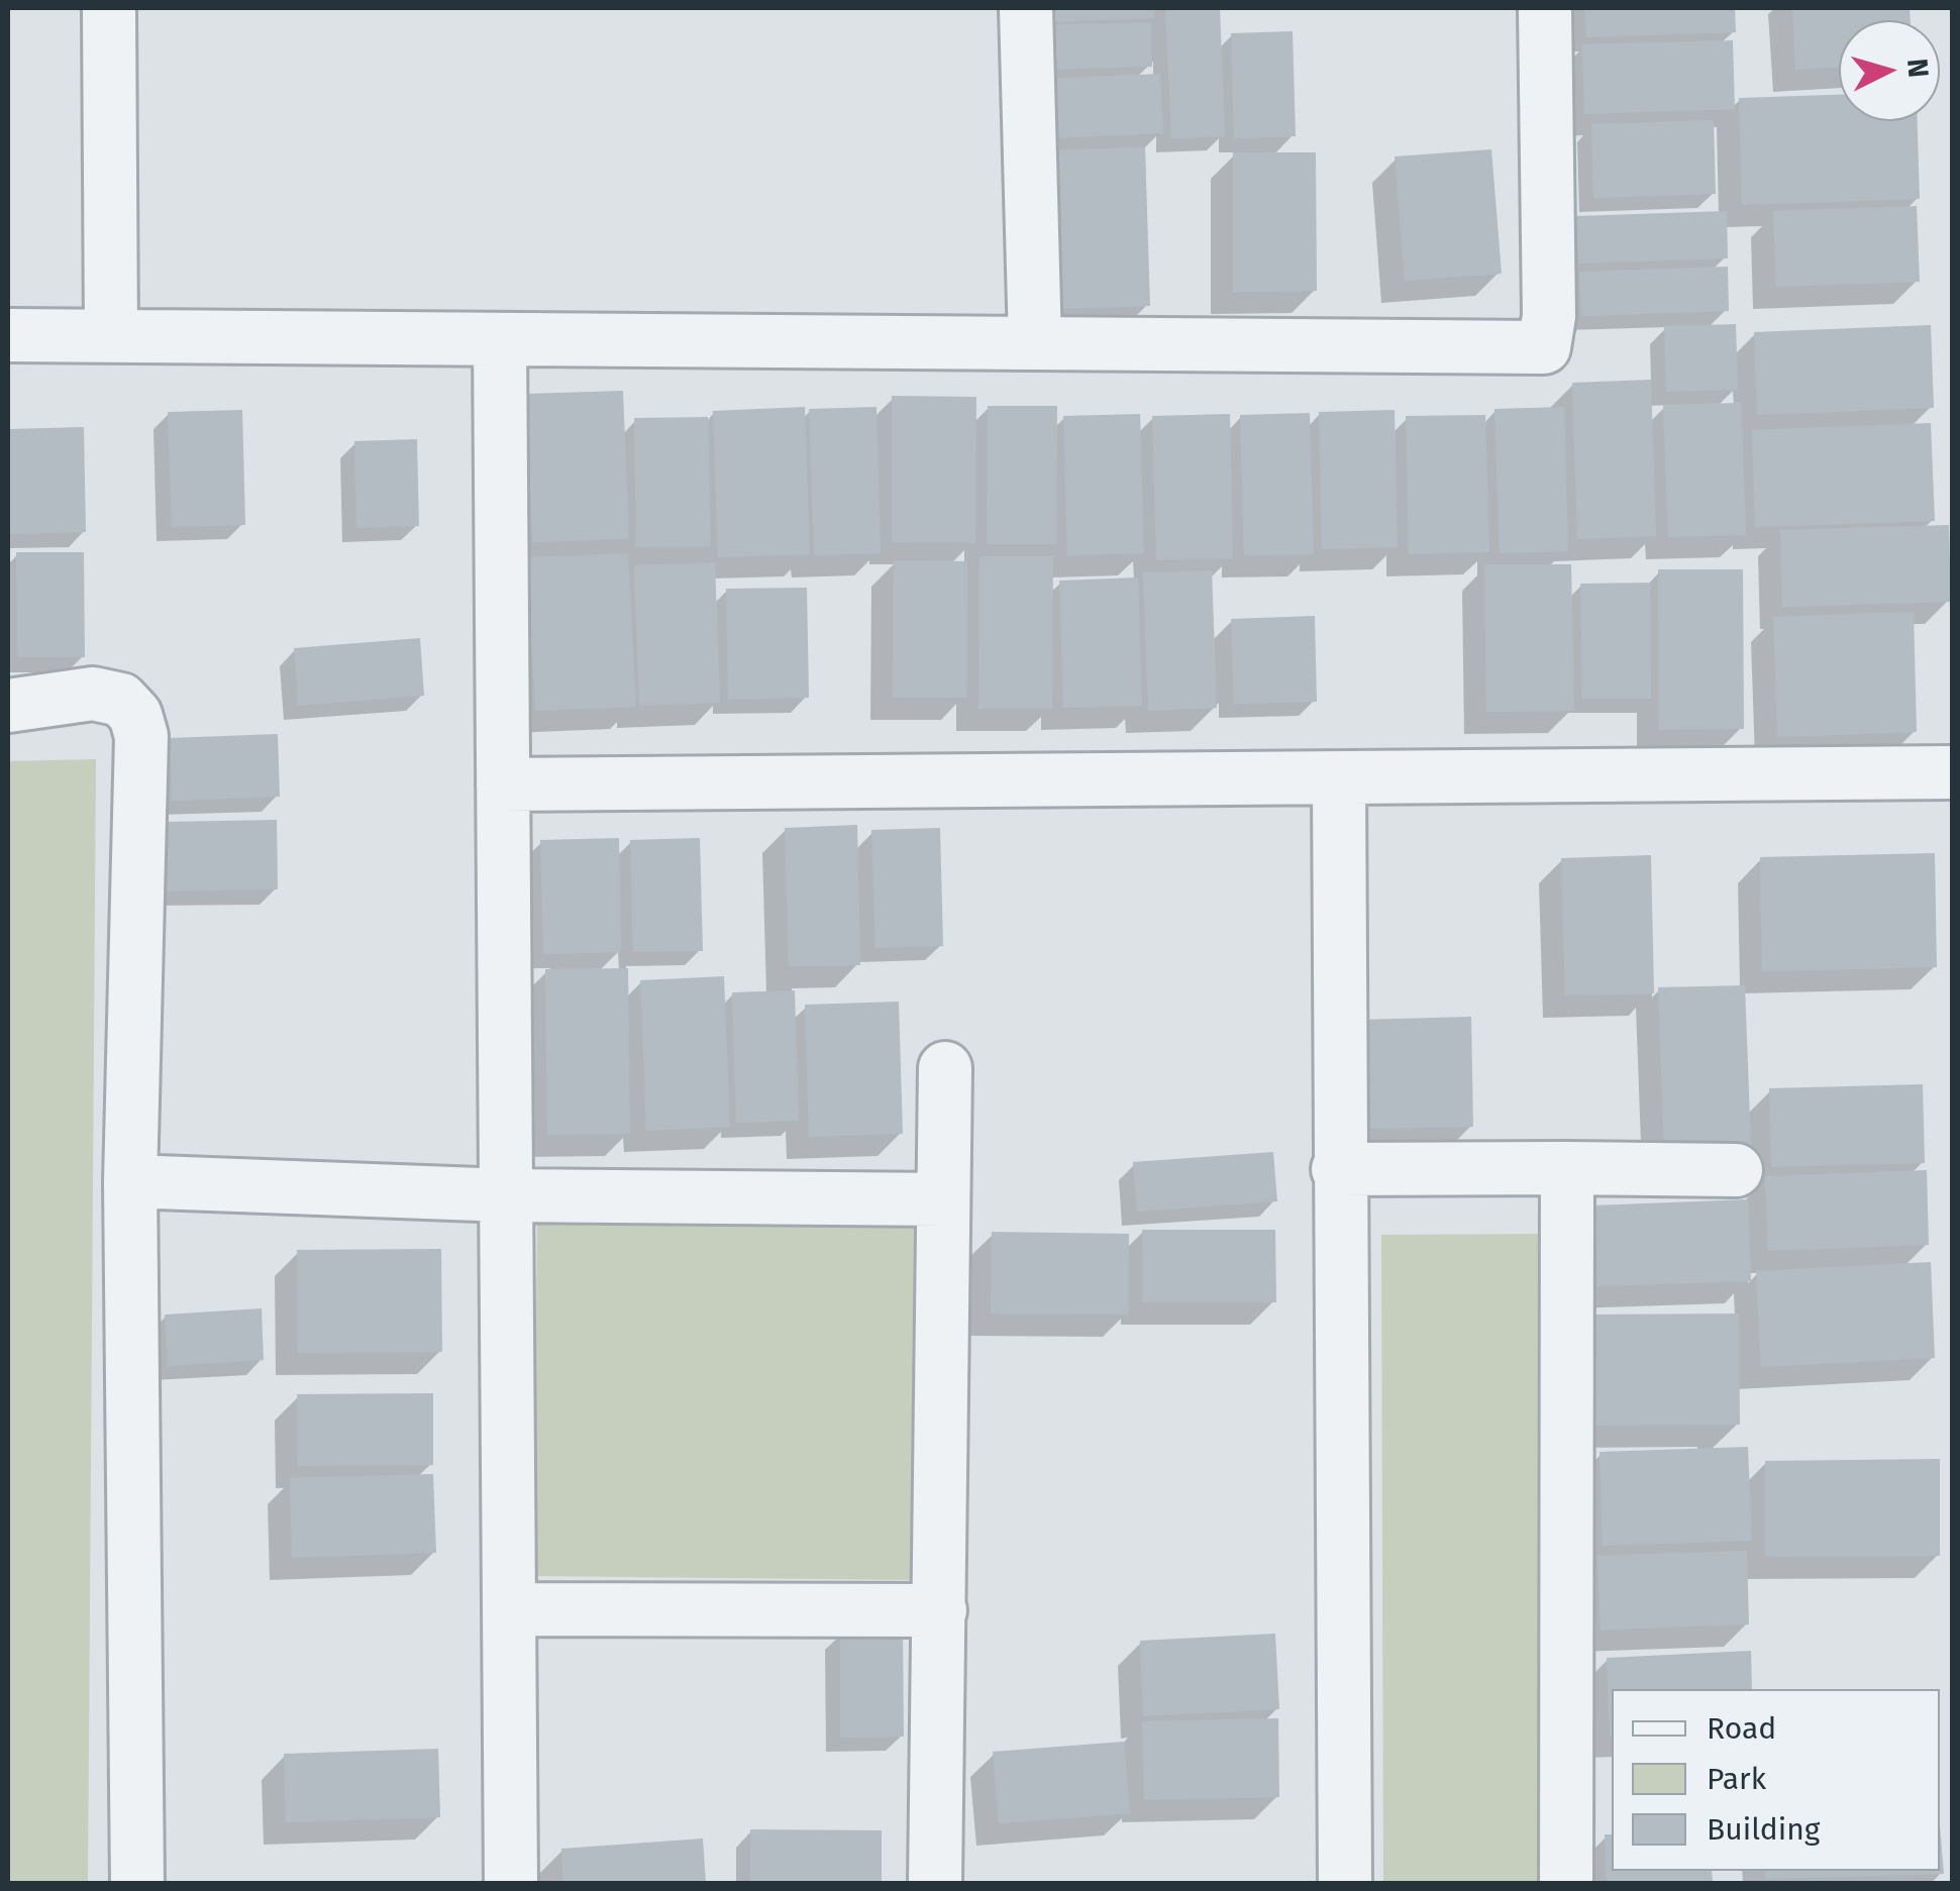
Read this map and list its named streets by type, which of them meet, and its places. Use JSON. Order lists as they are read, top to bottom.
{
  "legend": ["Road", "Park", "Building"],
  "north": "right"
}
